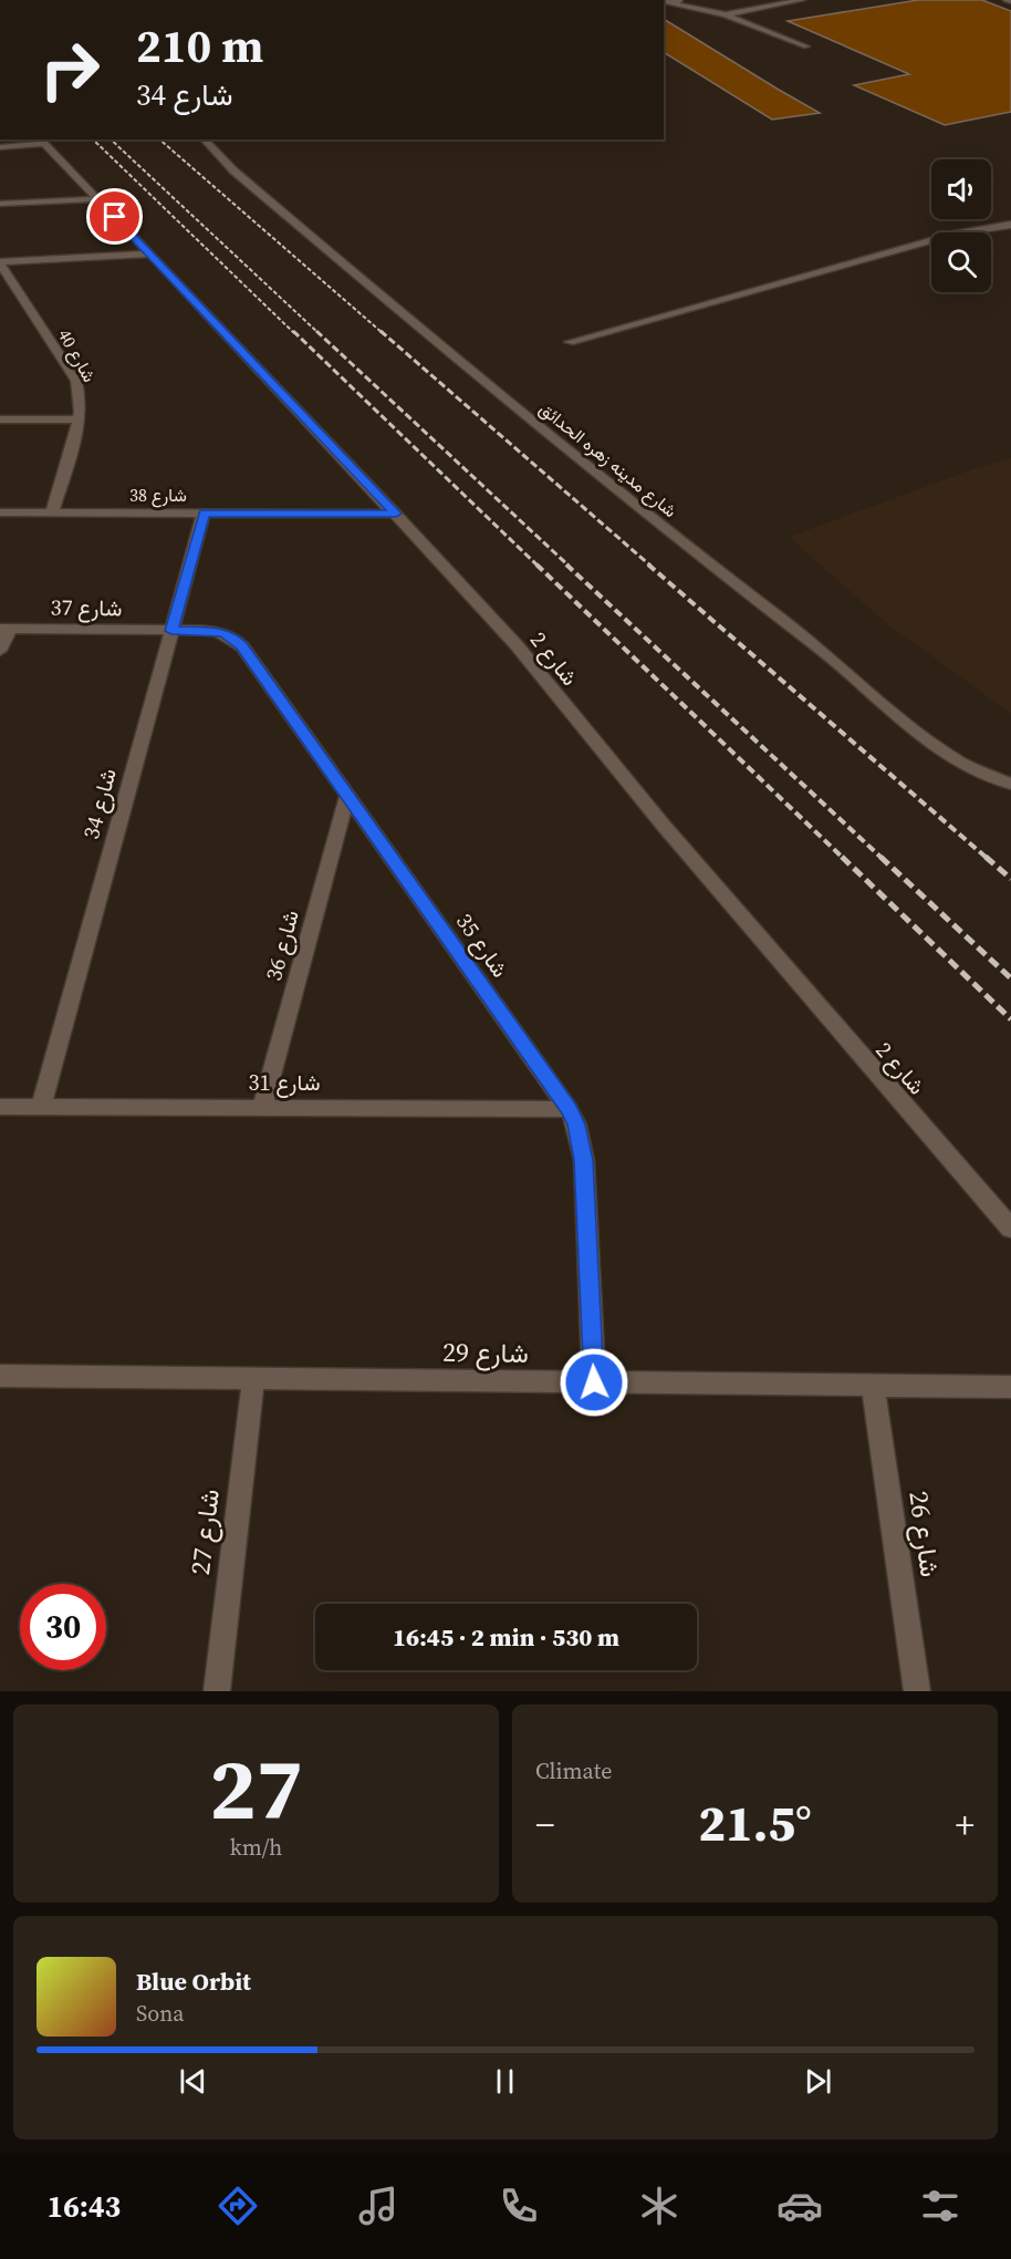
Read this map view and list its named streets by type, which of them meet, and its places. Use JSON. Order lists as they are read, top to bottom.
{
  "streets": {
    "street": [
      "شارع 40",
      "شارع مدينه زهره الحدائق",
      "شارع 38",
      "شارع 37",
      "شارع 2",
      "شارع 34",
      "شارع 36",
      "شارع 35",
      "شارع 31",
      "شارع 29",
      "شارع 27",
      "شارع 26"
    ]
  },
  "crossings": [
    ["شارع 40", "شارع 38"],
    ["شارع 38", "شارع 2"],
    ["شارع 38", "شارع 34"],
    ["شارع 37", "شارع 34"],
    ["شارع 37", "شارع 35"],
    ["شارع 34", "شارع 35"],
    ["شارع 34", "شارع 31"],
    ["شارع 36", "شارع 35"],
    ["شارع 36", "شارع 31"],
    ["شارع 35", "شارع 31"],
    ["شارع 35", "شارع 29"],
    ["شارع 29", "شارع 27"],
    ["شارع 29", "شارع 26"]
  ],
  "page": {
    "turn": ["210 m", "شارع 34"],
    "limit": "30",
    "trip": "16:45 · 2 min · 530 m",
    "tile": [
      ["27", "km/h"],
      "Climate"
    ],
    "heat": ["−", "21.5°", "+"],
    "song": ["Blue Orbit", "Sona"],
    "tabs": "16:43"
  }
}
